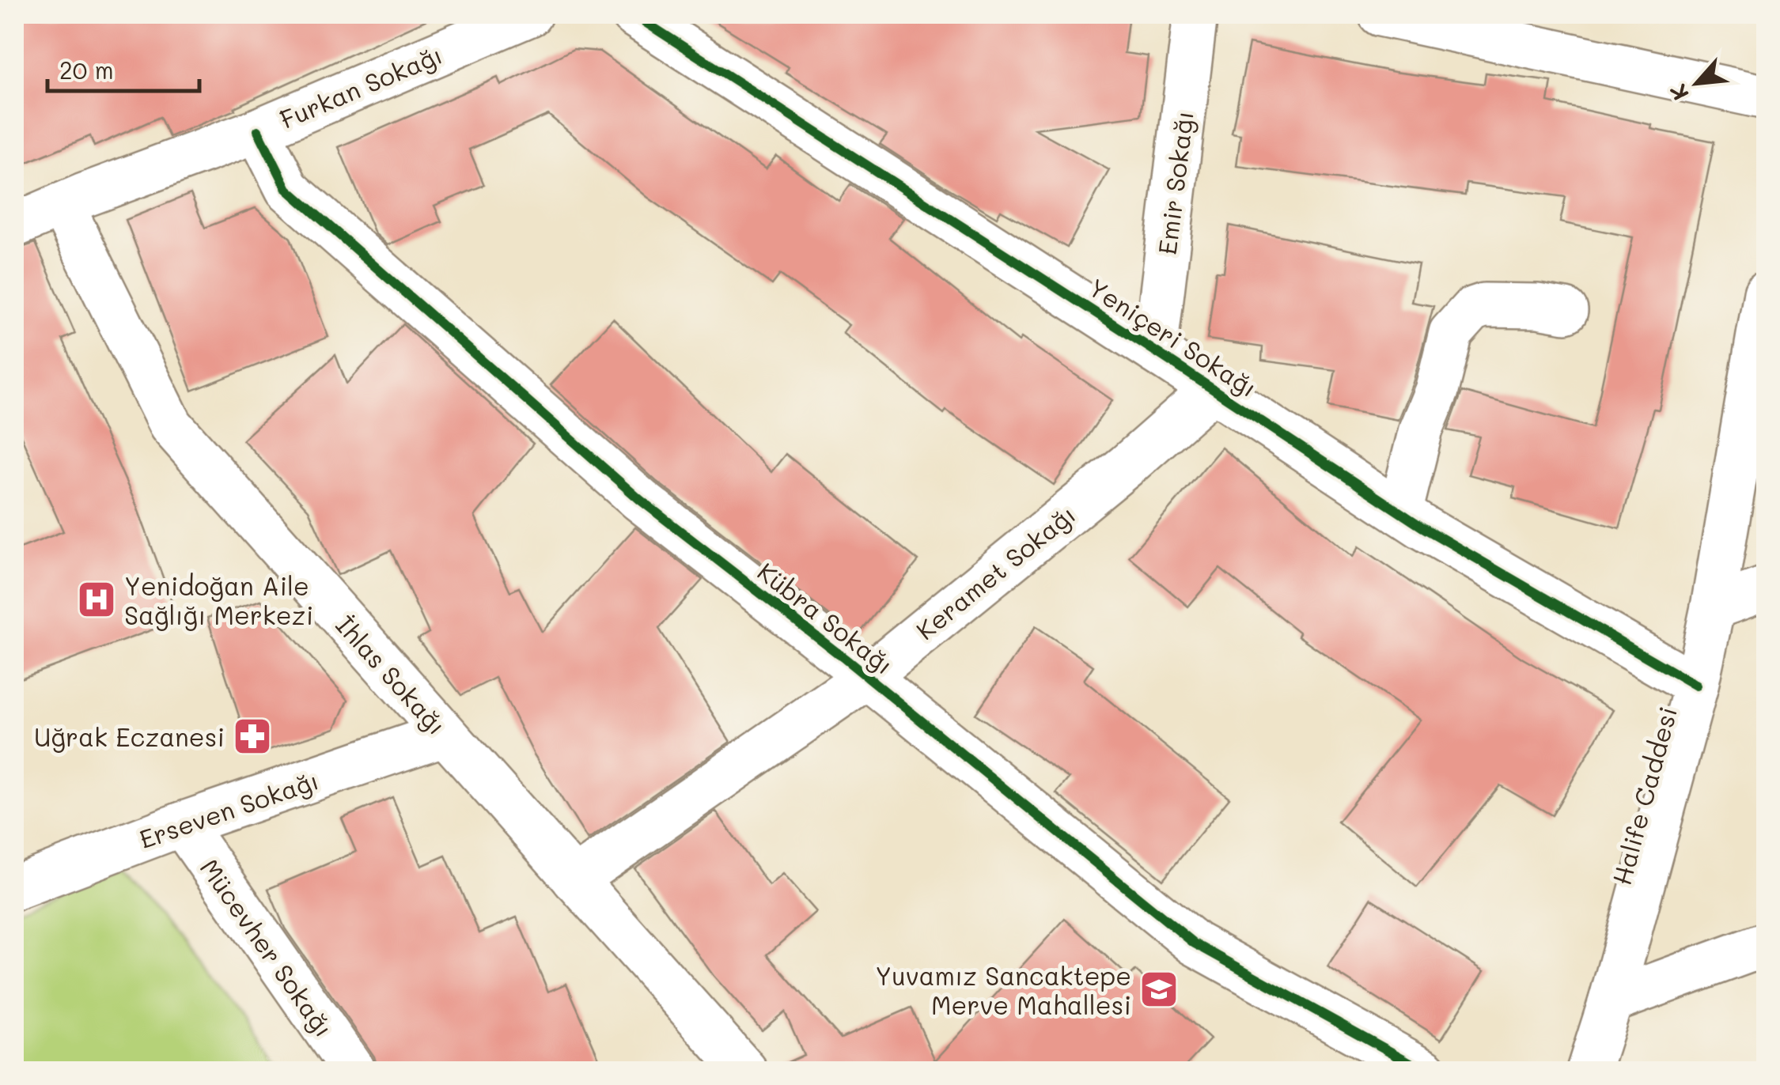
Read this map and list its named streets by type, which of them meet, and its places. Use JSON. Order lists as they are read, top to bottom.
{
  "streets": {
    "street": [
      "Furkan Sokağı",
      "Emir Sokağı",
      "Yeniçeri Sokağı",
      "Keramet Sokağı",
      "Kübra Sokağı",
      "İhlas Sokağı",
      "Halife Caddesi",
      "Erseven Sokağı",
      "Mücevher Sokağı"
    ]
  },
  "crossings": [
    ["Furkan Sokağı", "Kübra Sokağı"],
    ["Furkan Sokağı", "İhlas Sokağı"],
    ["Emir Sokağı", "Yeniçeri Sokağı"],
    ["Yeniçeri Sokağı", "Keramet Sokağı"],
    ["Yeniçeri Sokağı", "Halife Caddesi"],
    ["Keramet Sokağı", "Kübra Sokağı"],
    ["Keramet Sokağı", "İhlas Sokağı"],
    ["İhlas Sokağı", "Erseven Sokağı"],
    ["Erseven Sokağı", "Mücevher Sokağı"]
  ],
  "places": {
    "hospital": ["Yenidoğan Aile Sağlığı Merkezi"],
    "pharmacy": ["Uğrak Eczanesi"],
    "school or university": ["Yuvamız Sancaktepe Merve Mahallesi"]
  },
  "scale_bar": "20 m",
  "north": "bottom left"
}
